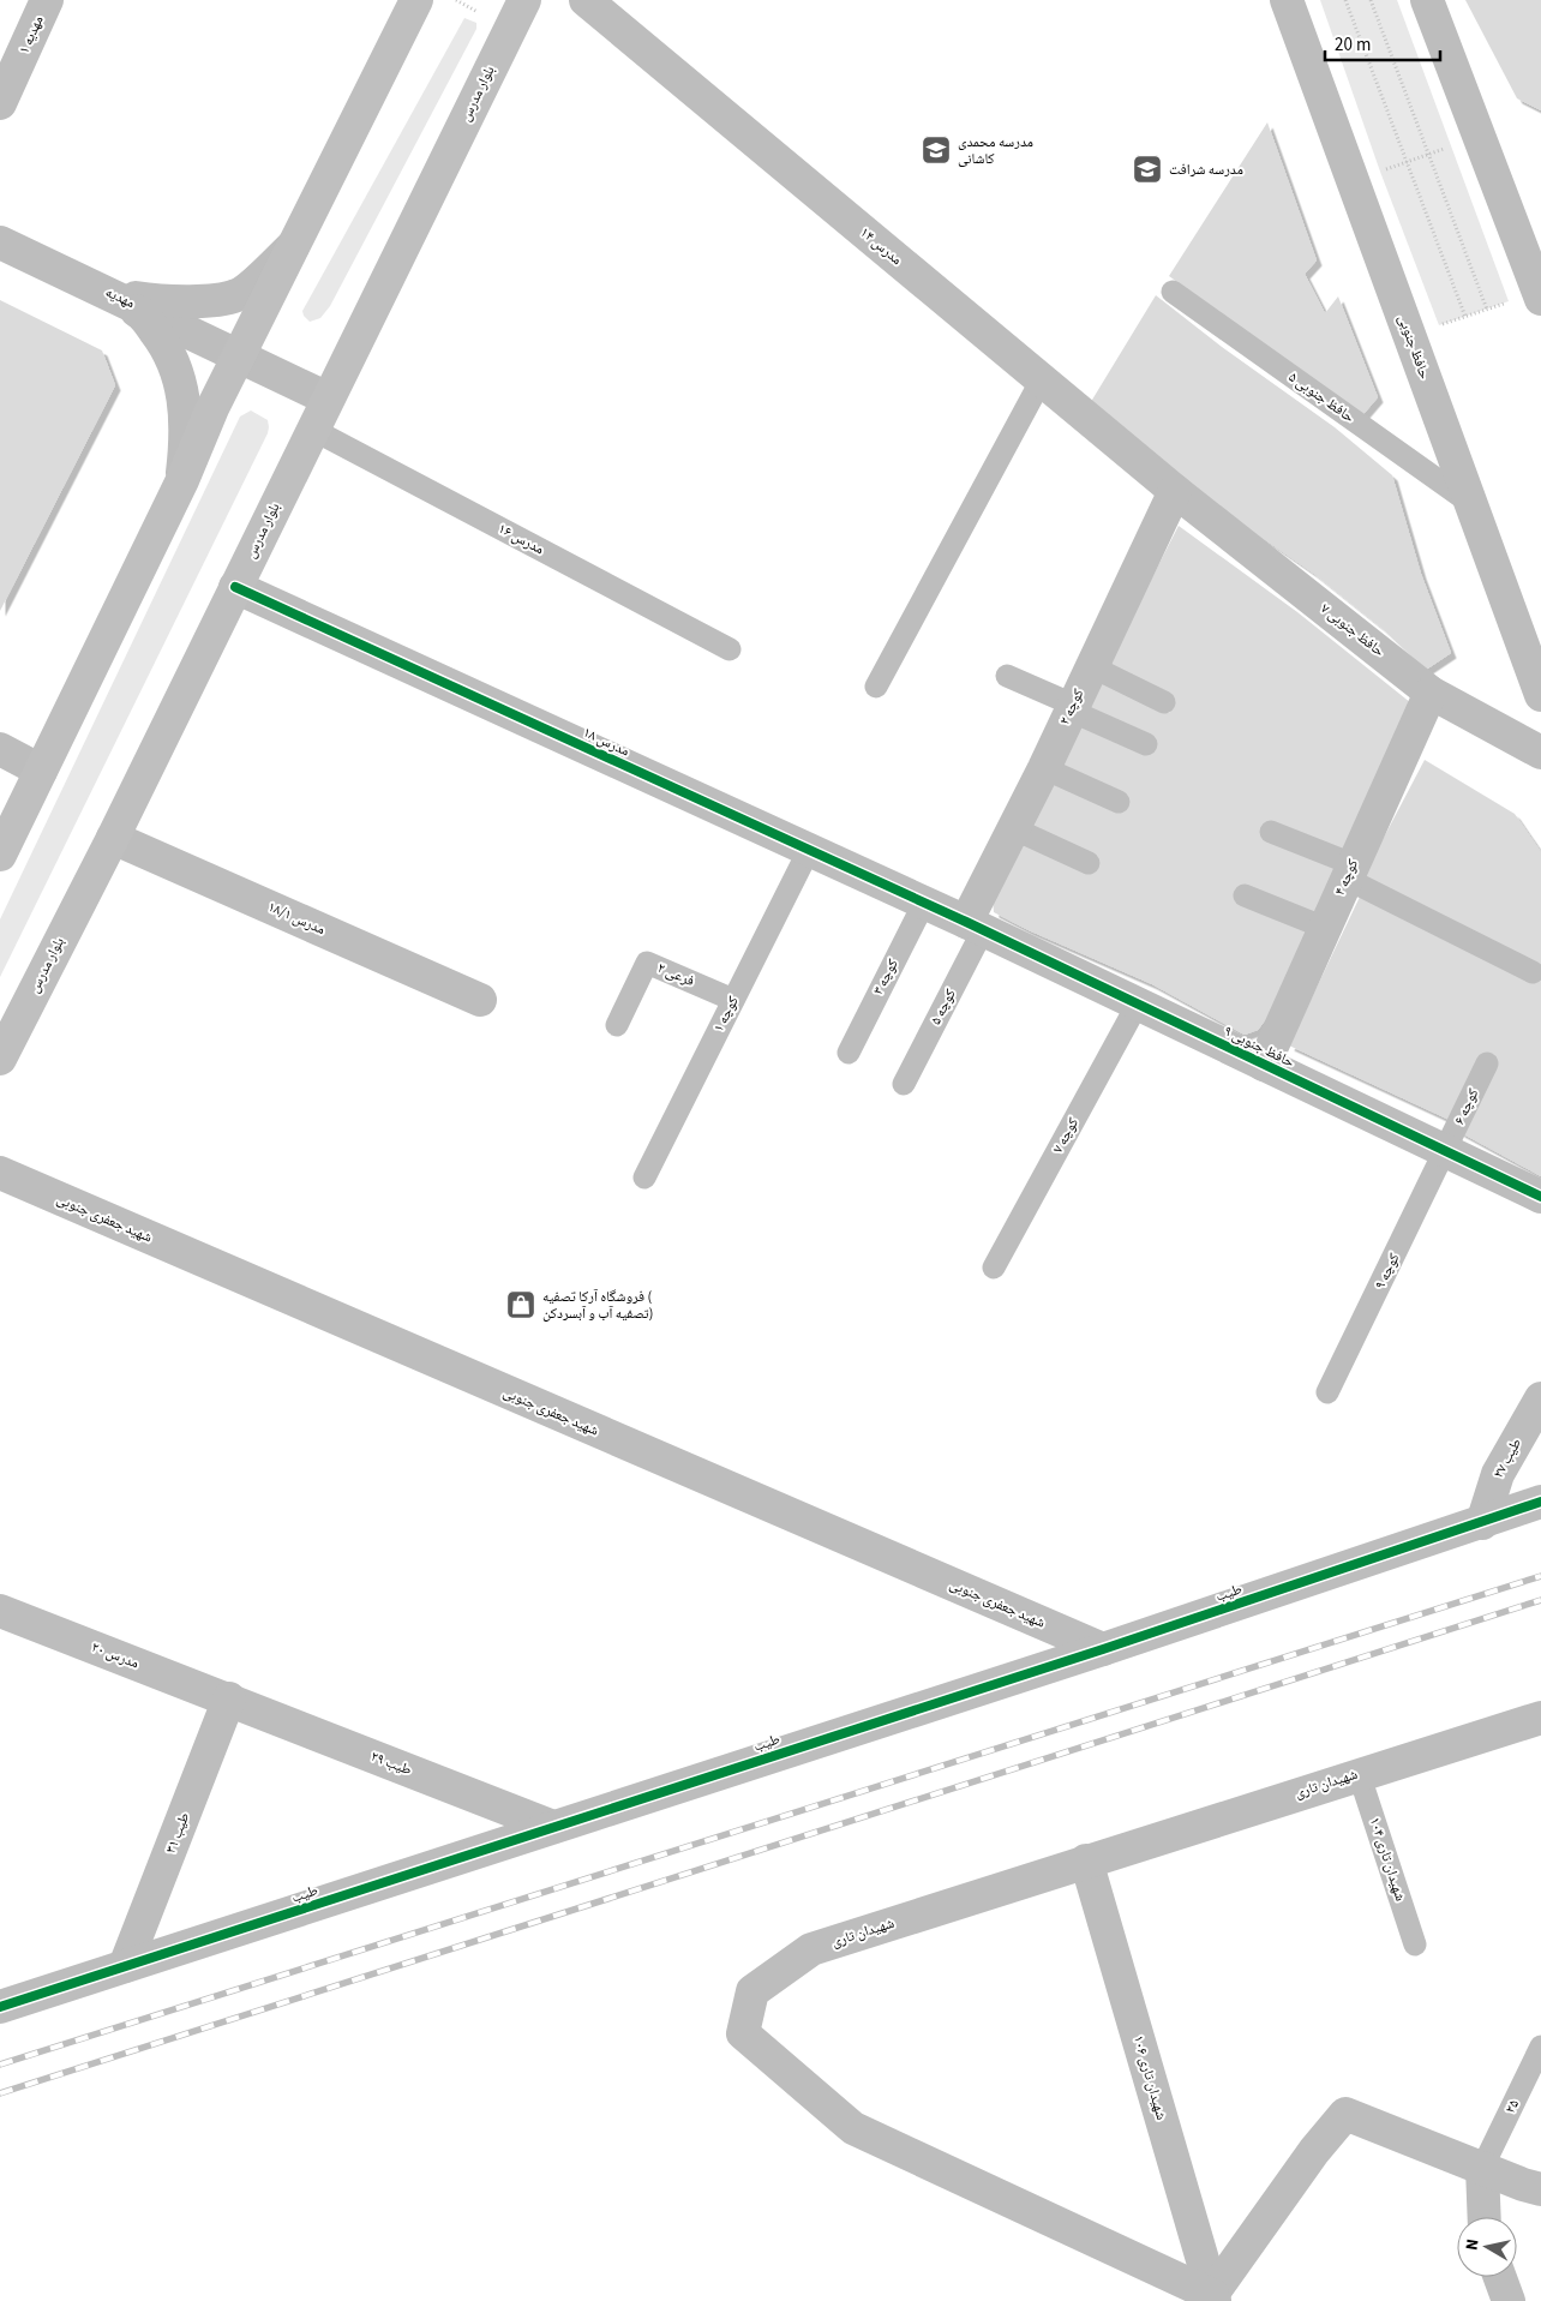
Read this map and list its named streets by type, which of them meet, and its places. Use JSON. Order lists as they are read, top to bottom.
{
  "streets": {
    "main road": ["بلوار مدرس"],
    "street": [
      "مهدیه ۱",
      "مدرس ۱۴",
      "مهدیه",
      "حافظ جنوبی",
      "حافظ جنوبی ۷",
      "کوچه ۲",
      "مدرس ۱۸",
      "کوچه ۴",
      "مدرس ۱۸/۱",
      "حافظ جنوبی ۹",
      "شهید جعفری جنوبی",
      "طیب ۲۷",
      "طیب",
      "مدرس ۲۰",
      "طیب ۲۹",
      "شهیدان تاری",
      "طیب ۳۱",
      "شهیدان تاری ۱۰۶"
    ],
    "lane": [
      "حافظ جنوبی ۵",
      "مدرس ۱۶",
      "فرعی ۲",
      "کوچه ۳",
      "کوچه ۵",
      "کوچه ۱",
      "کوچه ۶",
      "کوچه ۷",
      "کوچه ۹",
      "شهیدان تاری ۱۰۴",
      "۲۵"
    ]
  },
  "crossings": [
    ["بلوار مدرس", "مهدیه"],
    ["بلوار مدرس", "مدرس ۱۶"],
    ["بلوار مدرس", "مدرس ۱۸"],
    ["بلوار مدرس", "مدرس ۱۸/۱"],
    ["مدرس ۱۴", "حافظ جنوبی ۷"],
    ["مدرس ۱۴", "کوچه ۲"],
    ["حافظ جنوبی", "حافظ جنوبی ۵"],
    ["حافظ جنوبی ۷", "کوچه ۲"],
    ["حافظ جنوبی ۷", "کوچه ۴"],
    ["کوچه ۲", "مدرس ۱۸"],
    ["کوچه ۲", "کوچه ۵"],
    ["کوچه ۲", "حافظ جنوبی ۹"],
    ["مدرس ۱۸", "کوچه ۳"],
    ["مدرس ۱۸", "کوچه ۵"],
    ["مدرس ۱۸", "کوچه ۱"],
    ["مدرس ۱۸", "حافظ جنوبی ۹"],
    ["کوچه ۴", "حافظ جنوبی ۹"],
    ["فرعی ۲", "کوچه ۱"],
    ["کوچه ۵", "حافظ جنوبی ۹"],
    ["حافظ جنوبی ۹", "کوچه ۶"],
    ["حافظ جنوبی ۹", "کوچه ۷"],
    ["حافظ جنوبی ۹", "کوچه ۹"],
    ["کوچه ۶", "کوچه ۹"],
    ["شهید جعفری جنوبی", "طیب"],
    ["طیب ۲۷", "طیب"],
    ["طیب", "طیب ۲۹"],
    ["طیب", "طیب ۳۱"],
    ["مدرس ۲۰", "طیب ۲۹"],
    ["مدرس ۲۰", "طیب ۳۱"],
    ["طیب ۲۹", "طیب ۳۱"],
    ["شهیدان تاری", "شهیدان تاری ۱۰۴"],
    ["شهیدان تاری", "شهیدان تاری ۱۰۶"]
  ],
  "places": {
    "school or university": ["مدرسه محمدی کاشانی", "مدرسه شرافت"],
    "shop": ["فروشگاه آرکا تصفیه ( تصفیه آب و آبسردکن)"]
  },
  "scale_bar": "20 m",
  "north": "left"
}
